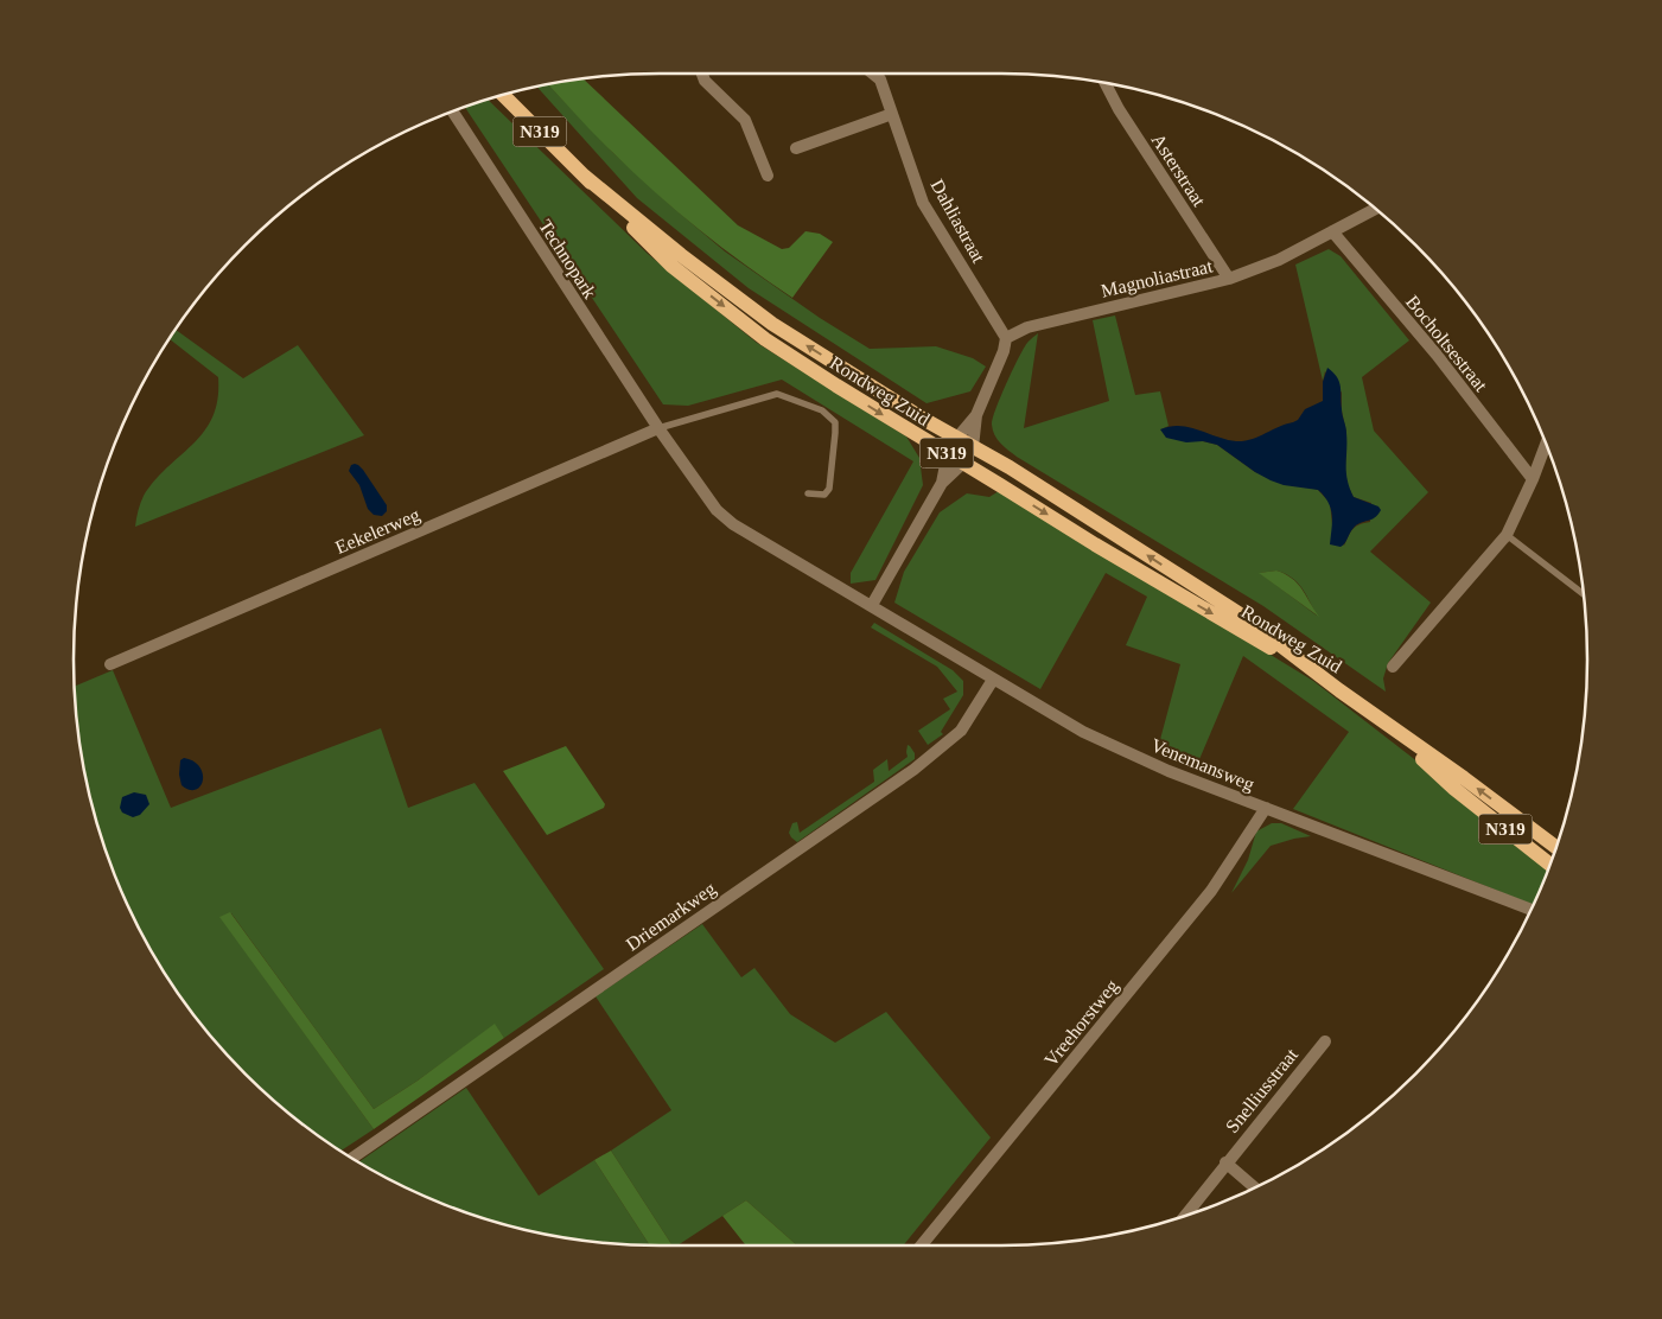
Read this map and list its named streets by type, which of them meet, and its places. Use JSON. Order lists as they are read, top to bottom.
{
  "streets": {
    "main road": ["N319", "Rondweg Zuid"],
    "street": [
      "Asterstraat",
      "Dahliastraat",
      "Technopark",
      "Magnoliastraat",
      "Bocholtsestraat",
      "Eekelerweg",
      "Venemansweg",
      "Driemarkweg",
      "Vreehorstweg",
      "Snelliusstraat"
    ]
  },
  "crossings": [
    ["Asterstraat", "Magnoliastraat"],
    ["Dahliastraat", "Magnoliastraat"],
    ["Technopark", "Eekelerweg"],
    ["Technopark", "Venemansweg"],
    ["Magnoliastraat", "Bocholtsestraat"],
    ["Eekelerweg", "Venemansweg"],
    ["Venemansweg", "Driemarkweg"],
    ["Venemansweg", "Vreehorstweg"]
  ]
}
